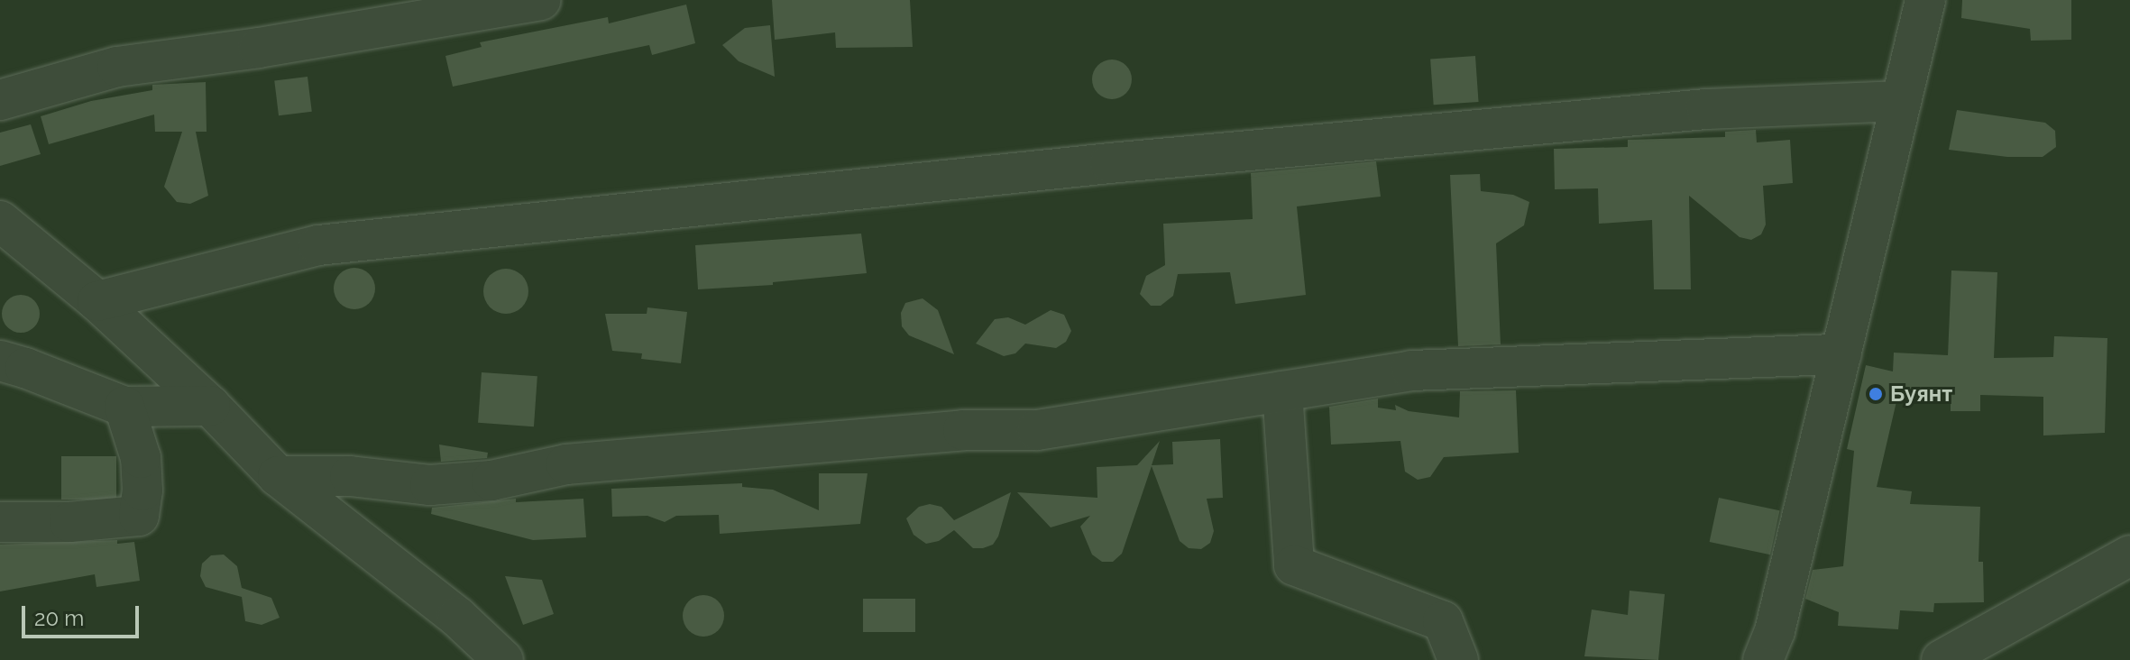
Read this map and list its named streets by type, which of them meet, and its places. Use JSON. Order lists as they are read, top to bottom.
{
  "places": ["Буянт"],
  "scale_bar": "20 m"
}
